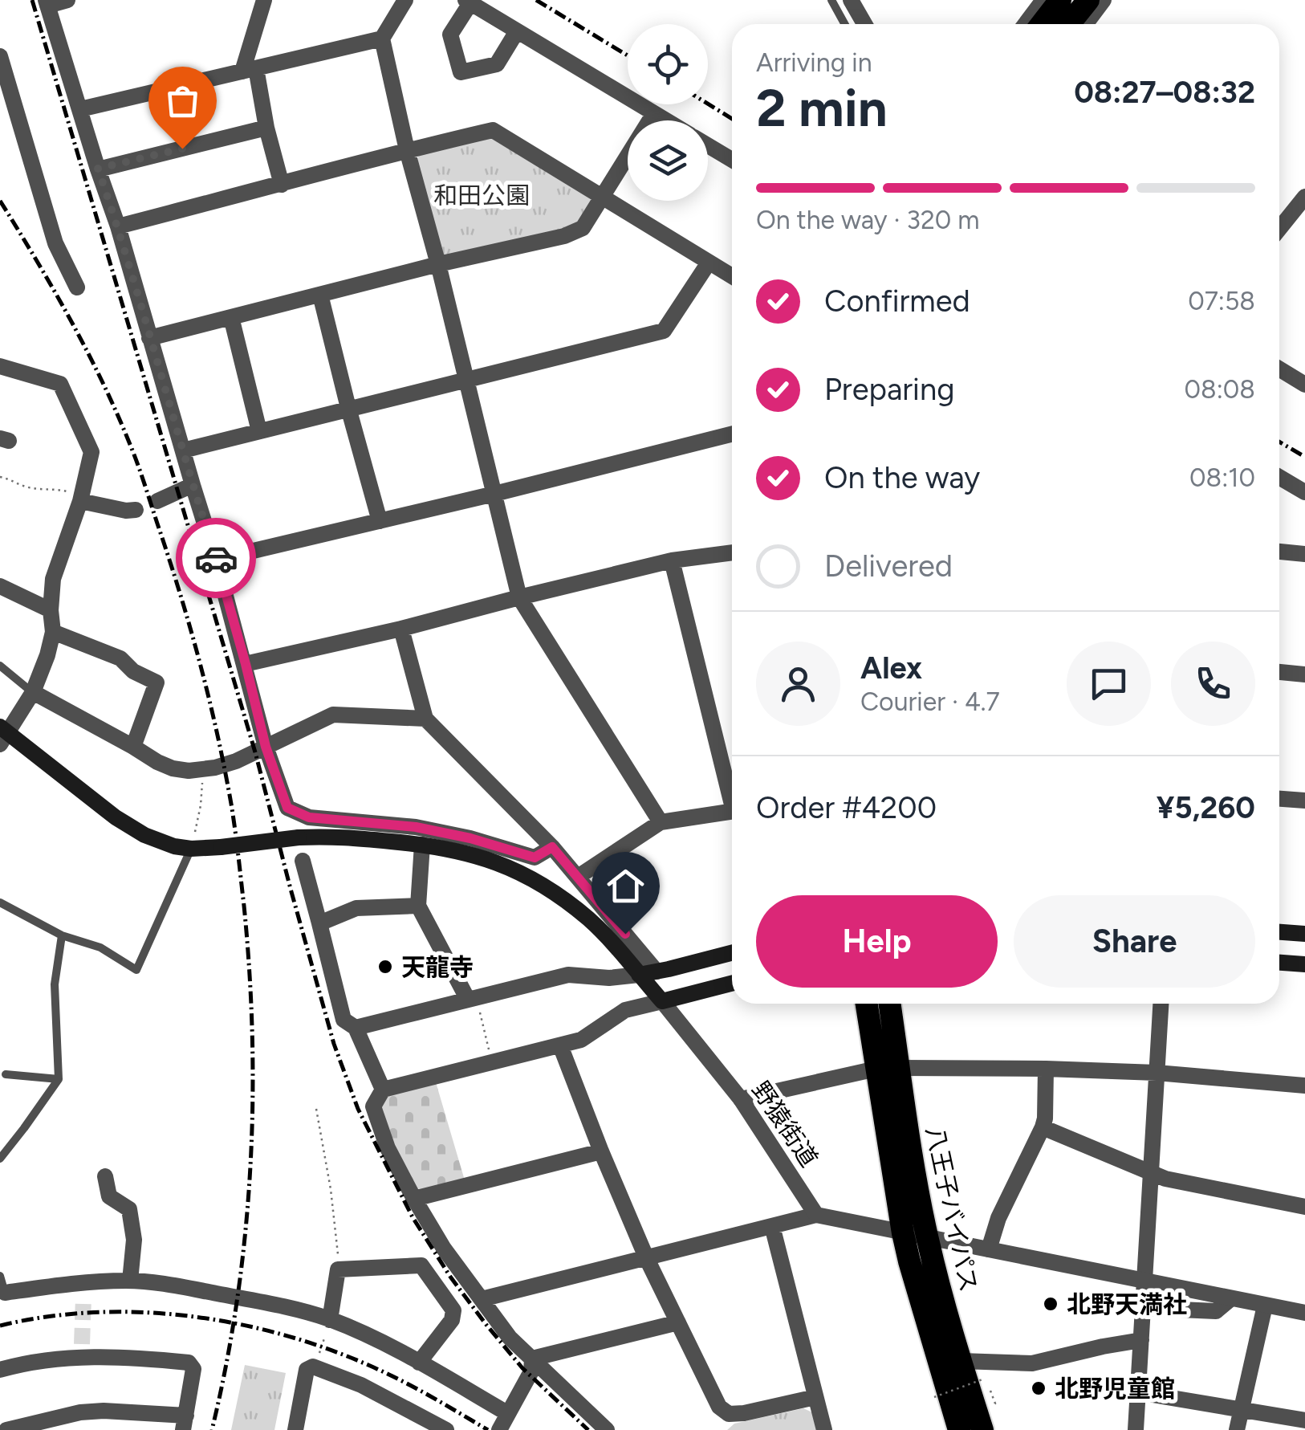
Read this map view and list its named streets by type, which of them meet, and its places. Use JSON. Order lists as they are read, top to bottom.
{
  "streets": {
    "highway": ["八王子バイパス"],
    "main road": ["野猿街道"]
  },
  "parks": ["和田公園"],
  "places": ["天龍寺", "北野天満社", "北野児童館"],
  "page": {
    "heading": ["2 min", "Arriving in", "08:27–08:32"],
    "panel": [
      "Alex",
      "Courier · 4.7",
      "Order #4200",
      "¥5,260"
    ],
    "bar": "On the way · 320 m",
    "list": [
      ["Confirmed", "07:58"],
      ["Preparing", "08:08"],
      ["On the way", "08:10"],
      "Delivered"
    ],
    "buttons": ["Help", "Share"]
  }
}
